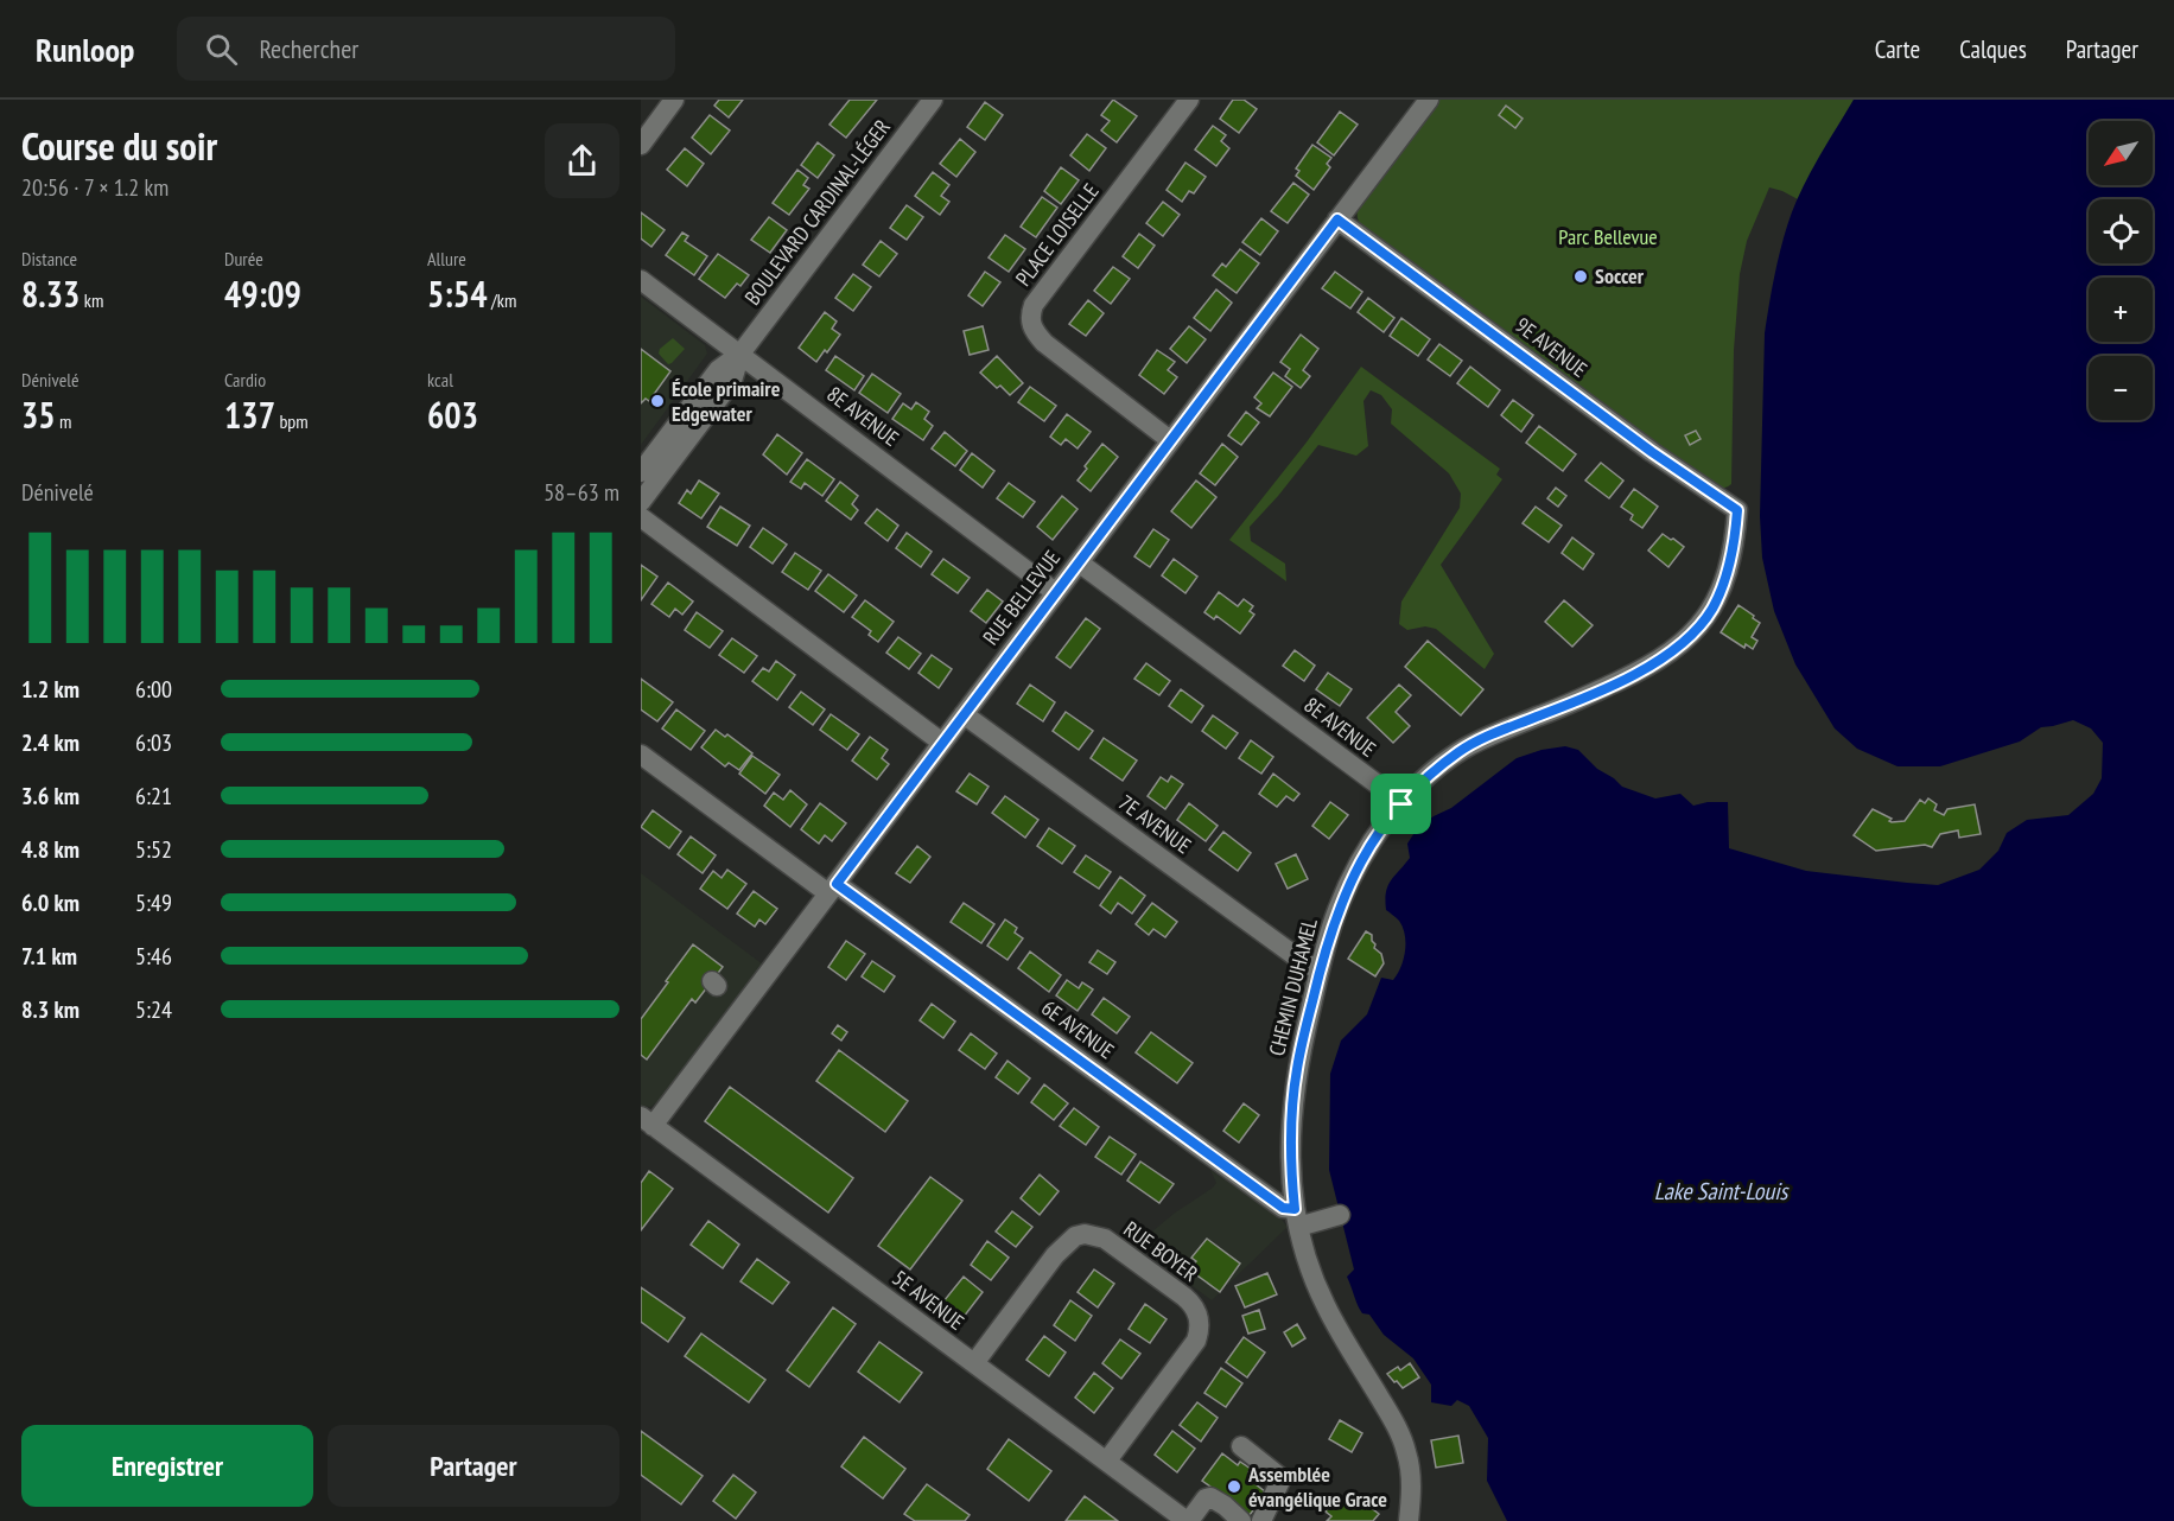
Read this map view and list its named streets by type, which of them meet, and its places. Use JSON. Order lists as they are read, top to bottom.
{
  "streets": {
    "street": [
      "BOULEVARD CARDINAL-LÉGER",
      "PLACE LOISELLE",
      "9E AVENUE",
      "8E AVENUE",
      "RUE BELLEVUE",
      "7E AVENUE",
      "CHEMIN DUHAMEL",
      "6E AVENUE",
      "RUE BOYER",
      "5E AVENUE"
    ]
  },
  "crossings": [
    ["BOULEVARD CARDINAL-LÉGER", "8E AVENUE"],
    ["PLACE LOISELLE", "RUE BELLEVUE"],
    ["9E AVENUE", "RUE BELLEVUE"],
    ["9E AVENUE", "CHEMIN DUHAMEL"],
    ["8E AVENUE", "RUE BELLEVUE"],
    ["8E AVENUE", "CHEMIN DUHAMEL"],
    ["RUE BELLEVUE", "7E AVENUE"],
    ["RUE BELLEVUE", "6E AVENUE"],
    ["RUE BELLEVUE", "5E AVENUE"],
    ["7E AVENUE", "CHEMIN DUHAMEL"],
    ["CHEMIN DUHAMEL", "6E AVENUE"],
    ["RUE BOYER", "5E AVENUE"]
  ],
  "water": ["Lake Saint-Louis"],
  "parks": ["Parc Bellevue"],
  "places": ["Soccer", "École primaire Edgewater", "Assemblée évangélique Grace"],
  "north": "bottom left",
  "page": {
    "header": "Runloop",
    "search": "Rechercher",
    "nav": ["Carte", "Calques", "Partager"],
    "heading": ["Course du soir", "20:56 · 7 × 1.2 km"],
    "map_buttons": ["+", "−"],
    "stats": [
      ["Distance", "8.33 km"],
      ["Durée", "49:09"],
      ["Allure", "5:54 /km"],
      ["Dénivelé", "35 m"],
      ["Cardio", "137 bpm"],
      ["kcal", "603"]
    ],
    "chart": ["Dénivelé", "58–63 m"],
    "list": [
      {
        "name": "1.2 km",
        "note": "6:00"
      },
      {
        "name": "2.4 km",
        "note": "6:03"
      },
      {
        "name": "3.6 km",
        "note": "6:21"
      },
      {
        "name": "4.8 km",
        "note": "5:52"
      },
      {
        "name": "6.0 km",
        "note": "5:49"
      },
      {
        "name": "7.1 km",
        "note": "5:46"
      },
      {
        "name": "8.3 km",
        "note": "5:24"
      }
    ],
    "buttons": ["Enregistrer", "Partager"]
  }
}
